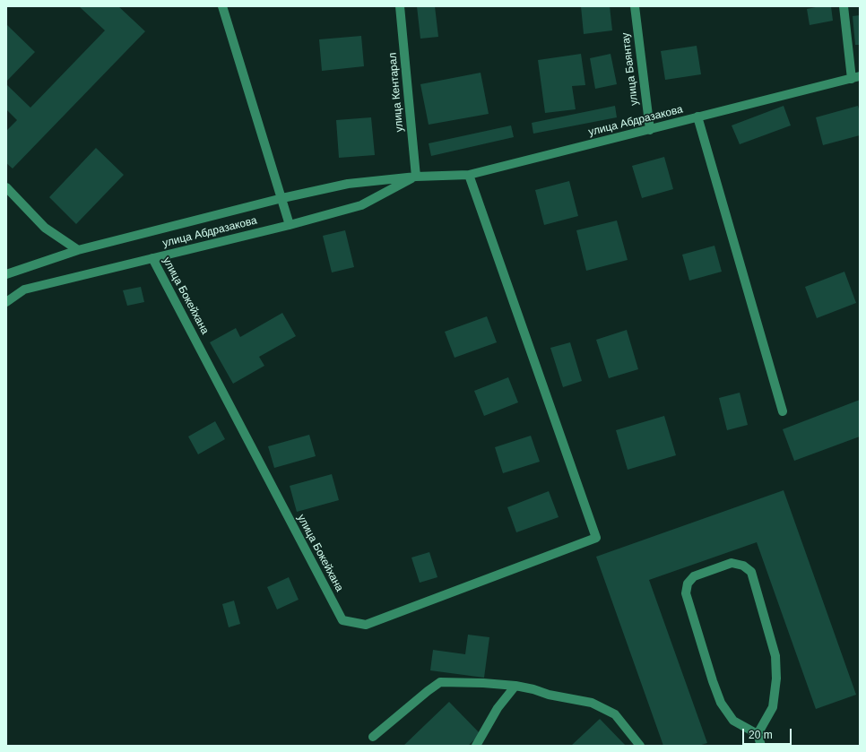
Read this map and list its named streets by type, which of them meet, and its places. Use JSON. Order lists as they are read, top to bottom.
{
  "streets": {
    "street": [
      "улица Баянтау",
      "улица Кентарал",
      "улица Абдразакова",
      "улица Бокейхана"
    ]
  },
  "crossings": [
    ["улица Баянтау", "улица Абдразакова"],
    ["улица Кентарал", "улица Абдразакова"],
    ["улица Абдразакова", "улица Бокейхана"]
  ],
  "scale_bar": "20 m"
}
